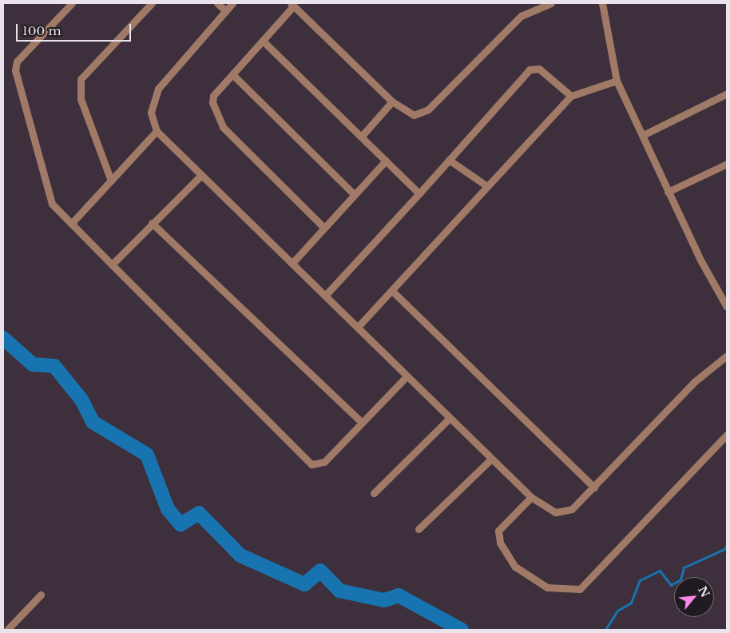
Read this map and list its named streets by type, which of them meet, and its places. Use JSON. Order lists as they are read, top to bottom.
{
  "scale_bar": "100 m",
  "north": "top right"
}
